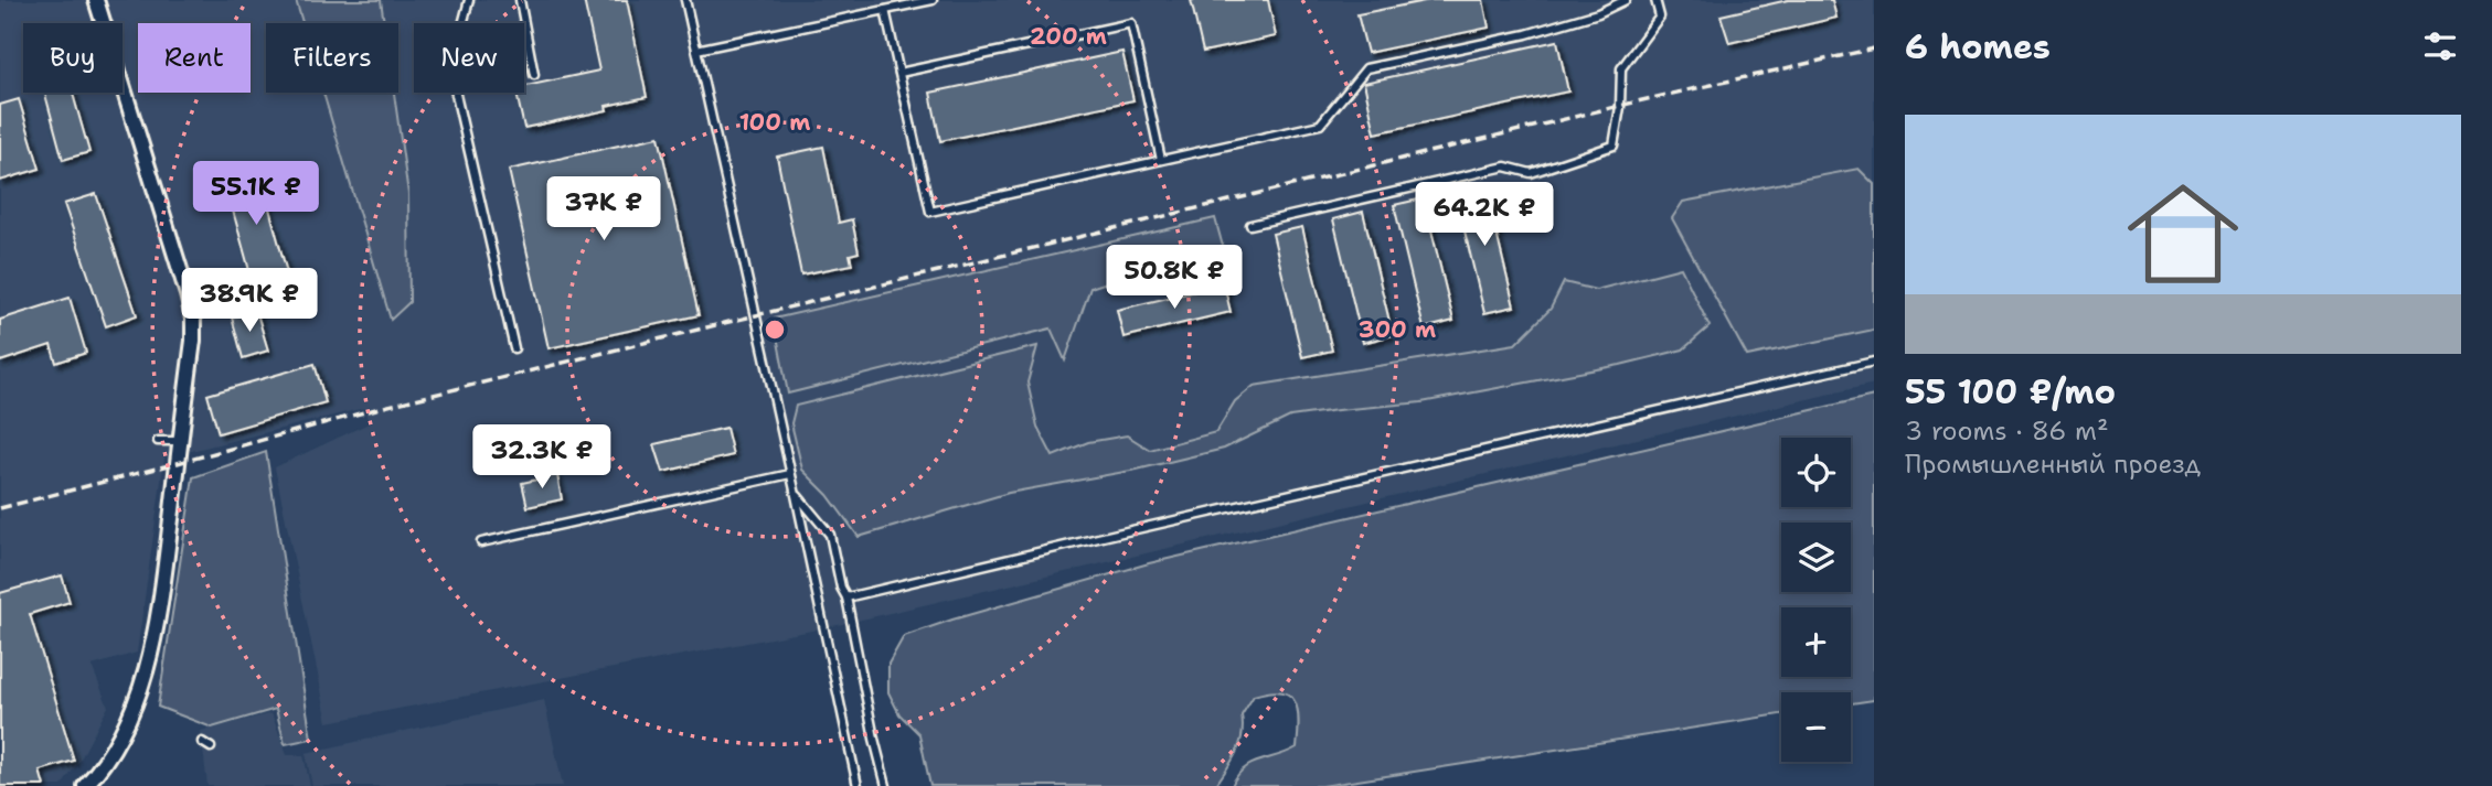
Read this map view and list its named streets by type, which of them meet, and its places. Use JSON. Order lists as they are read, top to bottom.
{
  "page": {
    "heading": "6 homes",
    "chip": [
      "Buy",
      "Rent",
      "Filters",
      "New"
    ],
    "list": [
      {
        "name": "55 100 ₽/mo",
        "note": "3 rooms · 86 m² · Промышленный проезд"
      }
    ],
    "price": [
      "55.1K ₽",
      "37K ₽",
      "64.2K ₽",
      "50.8K ₽",
      "38.9K ₽",
      "32.3K ₽"
    ],
    "map_buttons": ["+", "−"]
  },
  "rings": ["200 m", "100 m", "300 m"]
}
